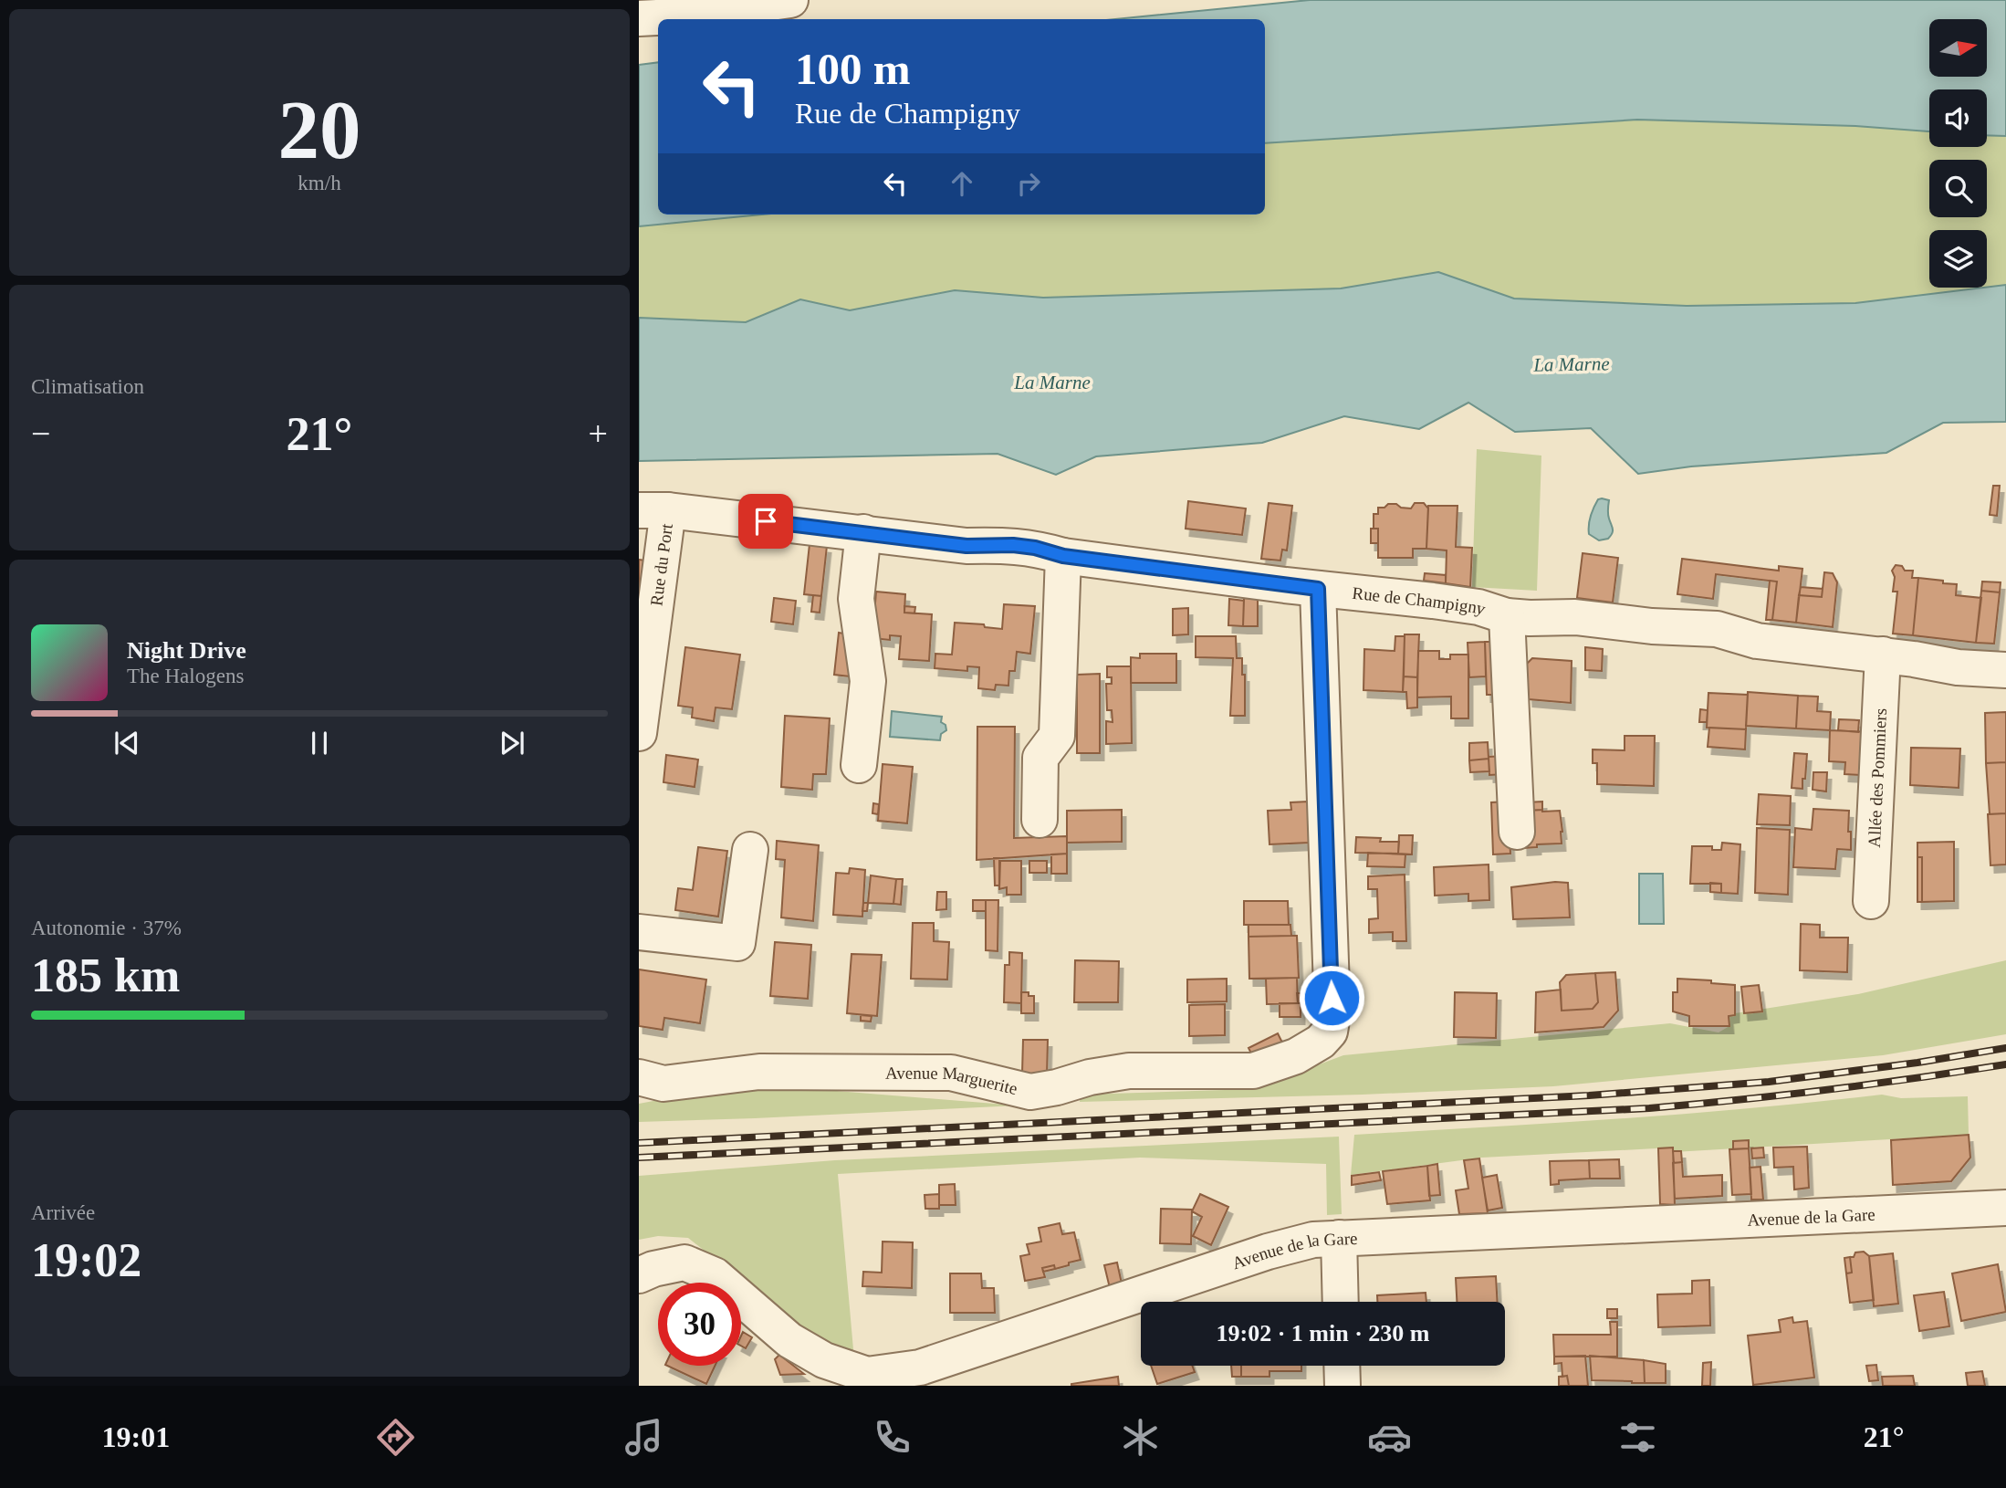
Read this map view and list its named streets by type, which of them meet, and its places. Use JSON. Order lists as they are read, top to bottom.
{
  "streets": {
    "street": [
      "Rue du Port",
      "Rue de Champigny",
      "Allée des Pommiers",
      "Avenue Marguerite",
      "Avenue de la Gare"
    ]
  },
  "crossings": [
    ["Rue du Port", "Rue de Champigny"],
    ["Rue de Champigny", "Allée des Pommiers"],
    ["Rue de Champigny", "Avenue Marguerite"]
  ],
  "water": ["La Marne"],
  "north": "right",
  "page": {
    "tile": [
      ["20", "km/h"],
      "Climatisation",
      ["Autonomie · 37%", "185 km"],
      ["Arrivée", "19:02"]
    ],
    "turn": ["100 m", "Rue de Champigny"],
    "heat": ["−", "21°", "+"],
    "song": ["Night Drive", "The Halogens"],
    "limit": "30",
    "trip": "19:02 · 1 min · 230 m",
    "tabs": ["19:01", "21°"]
  }
}
